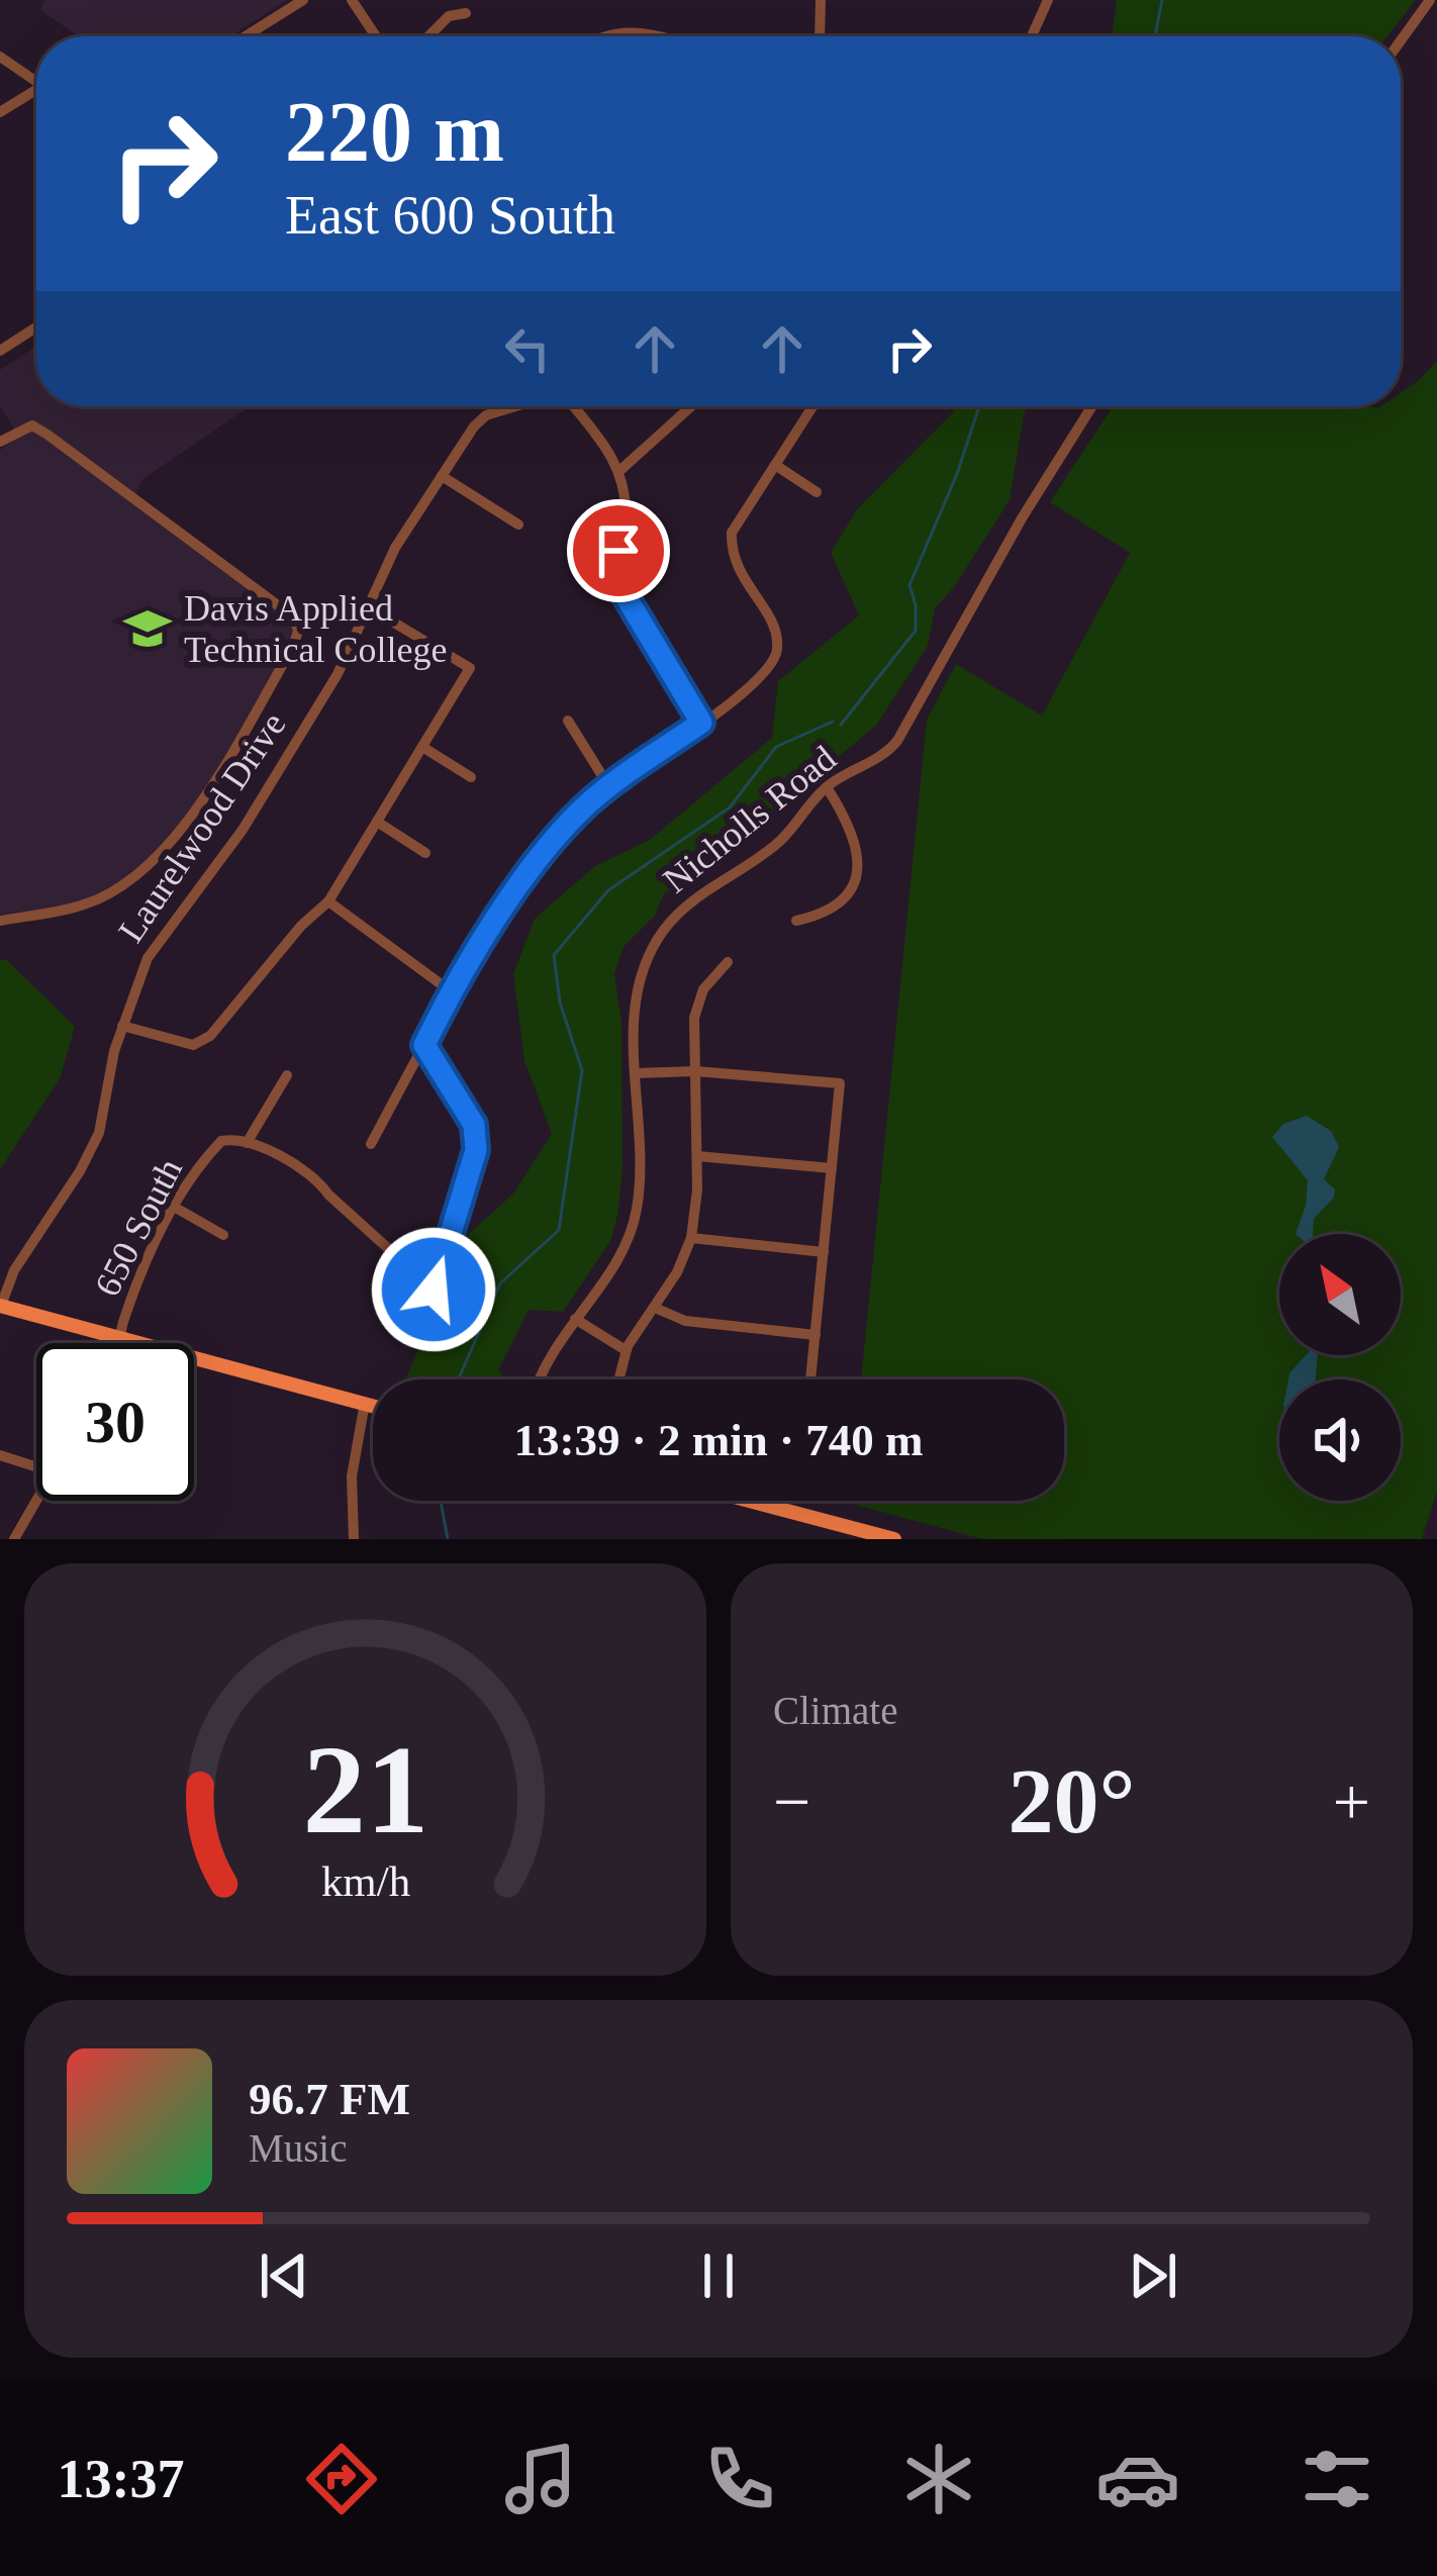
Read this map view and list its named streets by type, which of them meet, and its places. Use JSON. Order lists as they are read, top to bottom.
{
  "streets": {
    "street": ["Nicholls Road", "Laurelwood Drive", "650 South"]
  },
  "places": {
    "school or university": ["Davis Applied Technical College"]
  },
  "north": "top left",
  "page": {
    "turn": ["220 m", "East 600 South"],
    "limit": "30",
    "trip": "13:39 · 2 min · 740 m",
    "tile": "Climate",
    "heat": ["−", "20°", "+"],
    "song": ["96.7 FM", "Music"],
    "tabs": "13:37",
    "gauge": ["21", "km/h"]
  }
}
